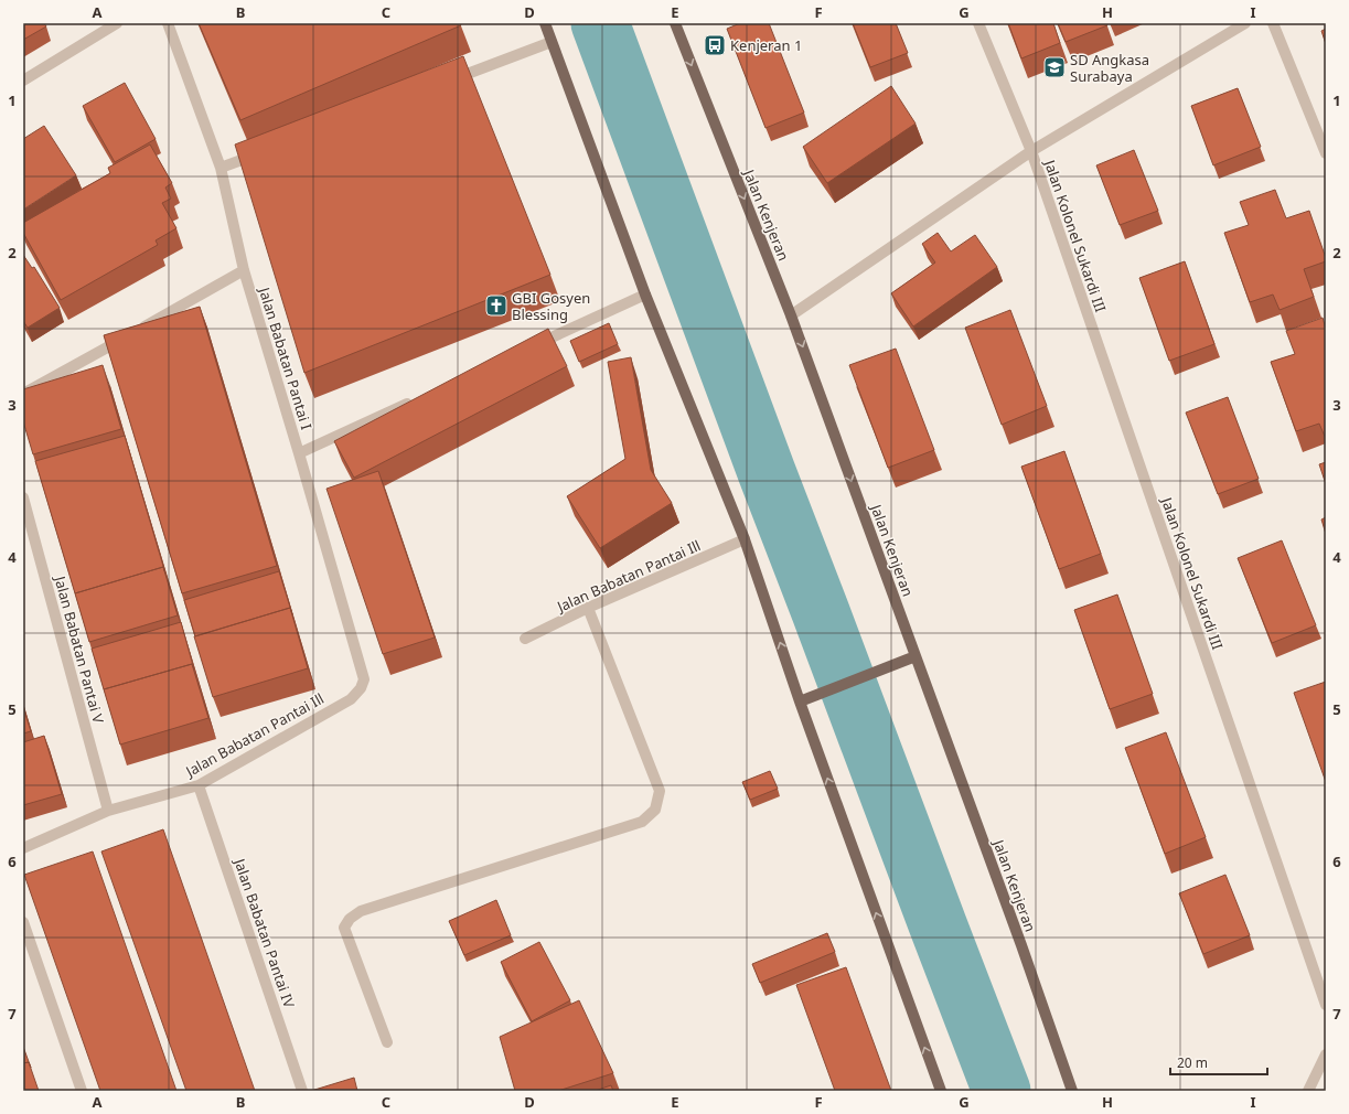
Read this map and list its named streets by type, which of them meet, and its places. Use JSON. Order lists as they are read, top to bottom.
{
  "streets": {
    "main road": ["Jalan Kenjeran"],
    "street": [
      "Jalan Kolonel Sukardi III",
      "Jalan Babatan Pantai I",
      "Jalan Babatan Pantai Ill",
      "Jalan Babatan Pantai V",
      "Jalan Babatan Pantai IV"
    ]
  },
  "crossings": [
    ["Jalan Kenjeran", "Jalan Kolonel Sukardi III"],
    ["Jalan Babatan Pantai I", "Jalan Babatan Pantai Ill"],
    ["Jalan Babatan Pantai Ill", "Jalan Babatan Pantai V"],
    ["Jalan Babatan Pantai Ill", "Jalan Babatan Pantai IV"]
  ],
  "one_way": ["Jalan Kenjeran"],
  "places": {
    "bus stop": ["Kenjeran 1"],
    "school or university": ["SD Angkasa Surabaya"],
    "church": ["GBI Gosyen Blessing"]
  },
  "scale_bar": "20 m",
  "grid": {
    "columns": [
      "A",
      "B",
      "C",
      "D",
      "E",
      "F",
      "G",
      "H",
      "I"
    ],
    "rows": [
      "1",
      "2",
      "3",
      "4",
      "5",
      "6",
      "7"
    ]
  }
}
